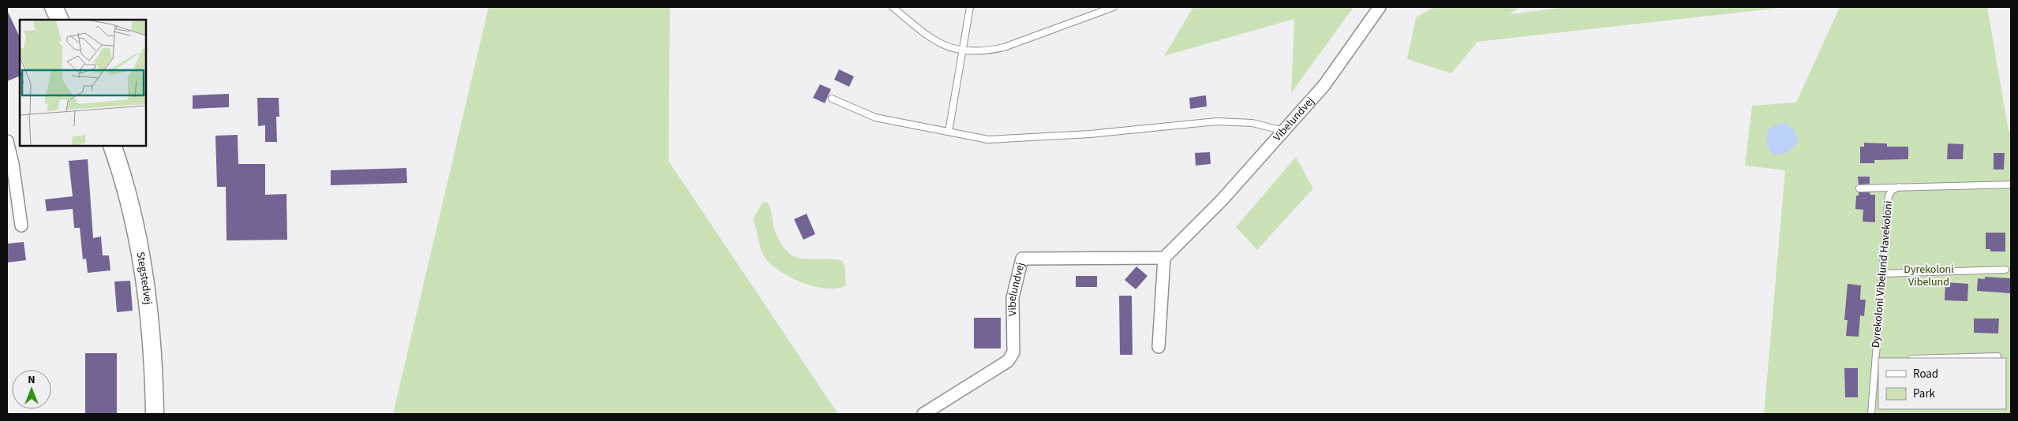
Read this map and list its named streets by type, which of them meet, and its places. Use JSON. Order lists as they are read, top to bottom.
{
  "streets": {
    "street": ["Vibelundvej", "Stegstedvej"],
    "lane": ["Dyrekoloni Vibelund Havekoloni"]
  },
  "parks": ["Dyrekoloni Vibelund"],
  "legend": ["Road", "Park"],
  "north": "top"
}
